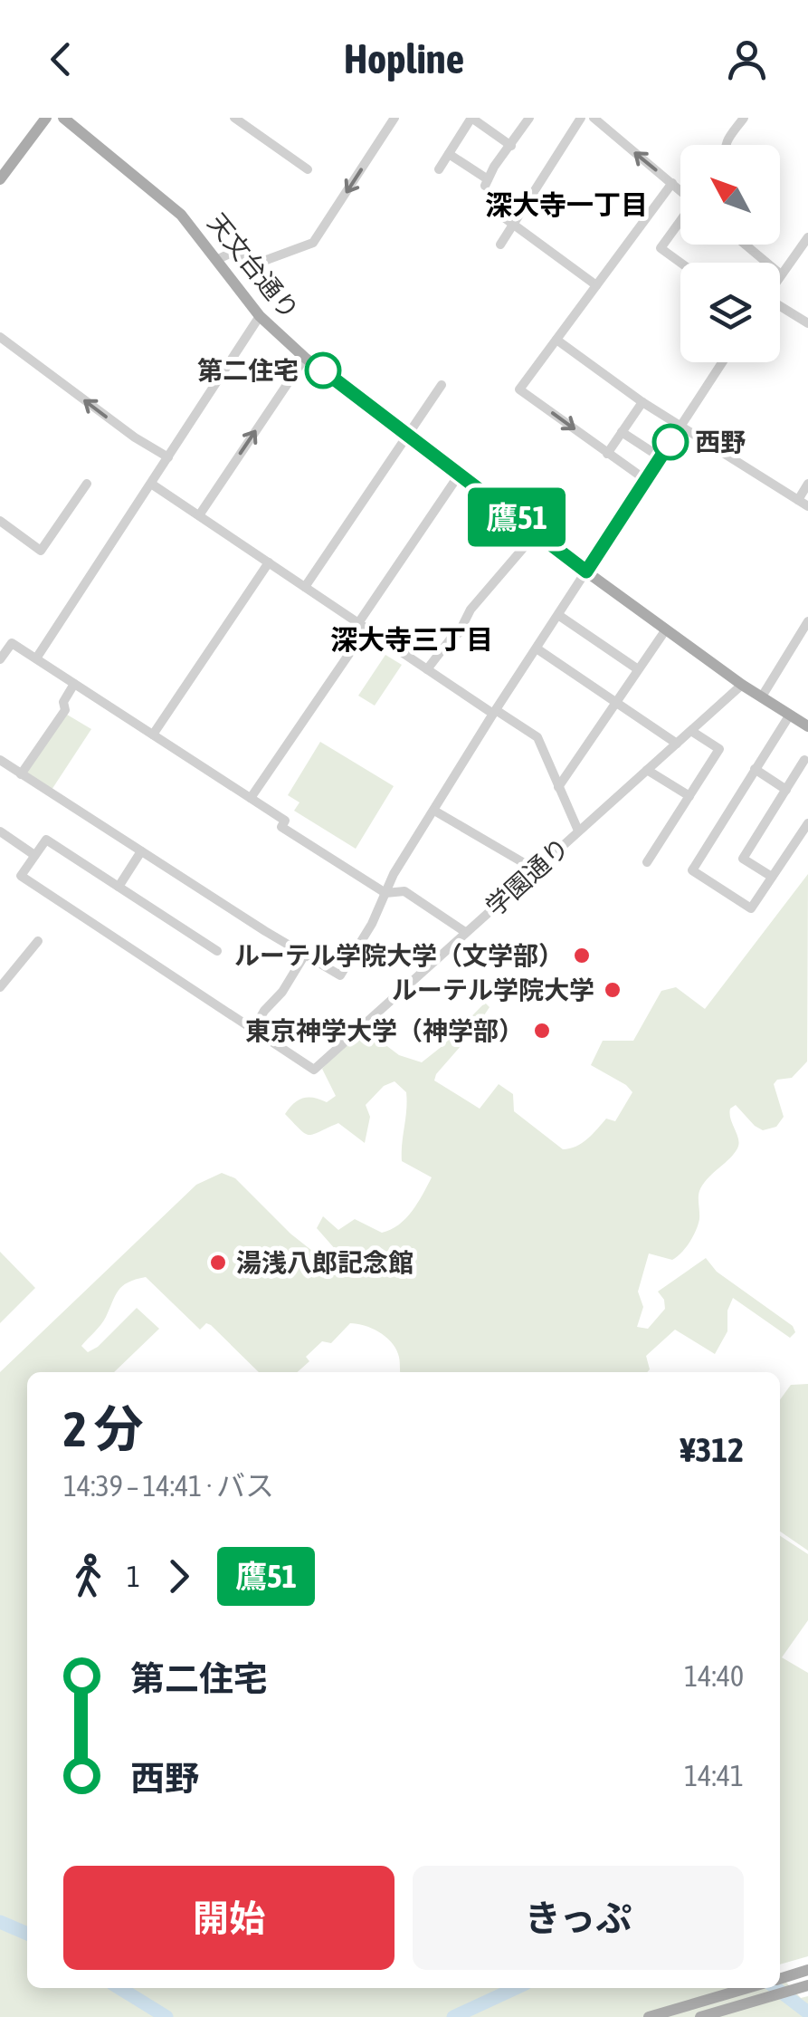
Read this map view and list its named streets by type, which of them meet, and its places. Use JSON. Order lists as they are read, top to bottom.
{
  "streets": {
    "main road": ["天文台通り"],
    "street": ["学園通り"]
  },
  "crossings": [
    ["天文台通り", "学園通り"]
  ],
  "districts": ["深大寺一丁目", "深大寺三丁目"],
  "places": [
    "第二住宅",
    "西野",
    "ルーテル学院大学（文学部）",
    "ルーテル学院大学",
    "東京神学大学（神学部）",
    "湯浅八郎記念館"
  ],
  "lines": ["bus line 鷹51"],
  "north": "top left",
  "page": {
    "header": "Hopline",
    "on_map": "鷹51",
    "heading": ["2 分", "14:39 – 14:41 · バス", "¥312"],
    "legs": ["1", "鷹51"],
    "list": [
      {
        "name": "第二住宅",
        "value": "14:40"
      },
      {
        "name": "西野",
        "value": "14:41"
      }
    ],
    "buttons": ["開始", "きっぷ"]
  }
}
